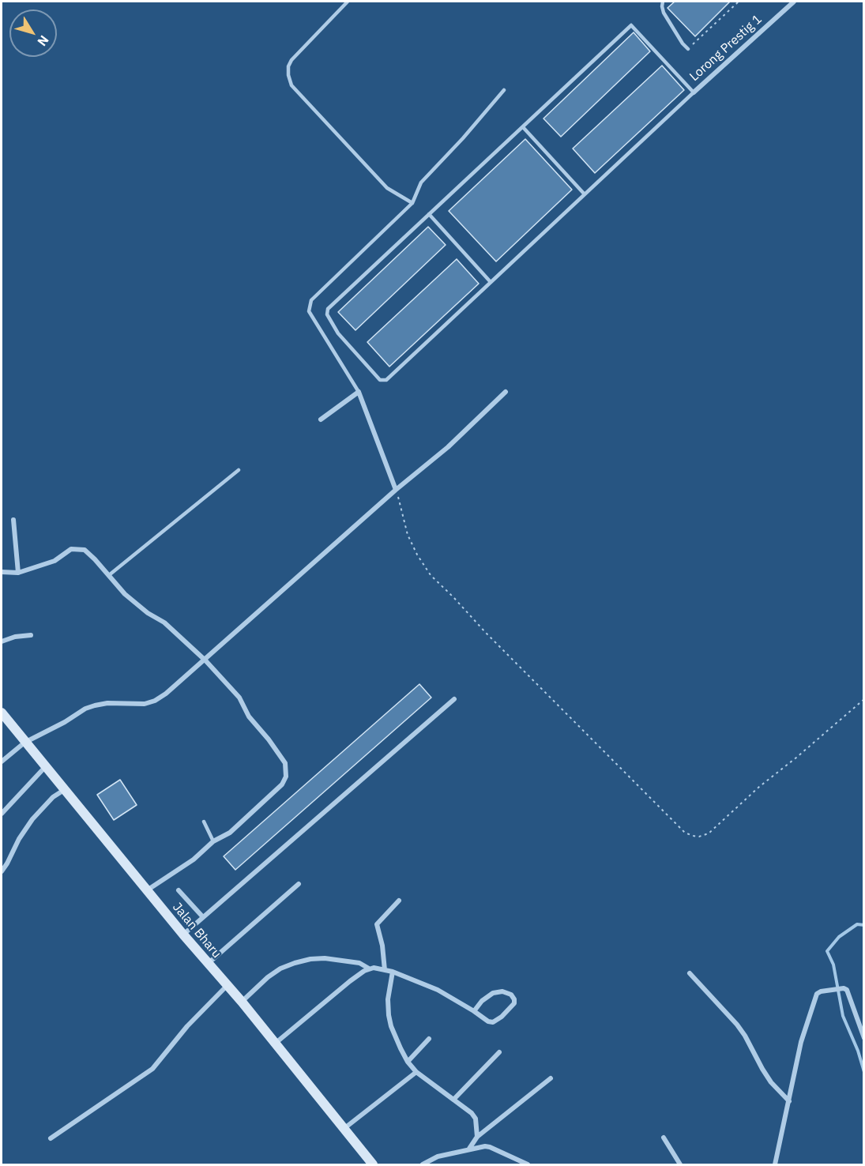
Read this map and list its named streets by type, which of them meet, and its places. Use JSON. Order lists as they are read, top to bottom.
{
  "streets": {
    "main road": ["Jalan Bharu"],
    "street": ["Lorong Prestig 1"]
  },
  "north": "bottom right"
}
